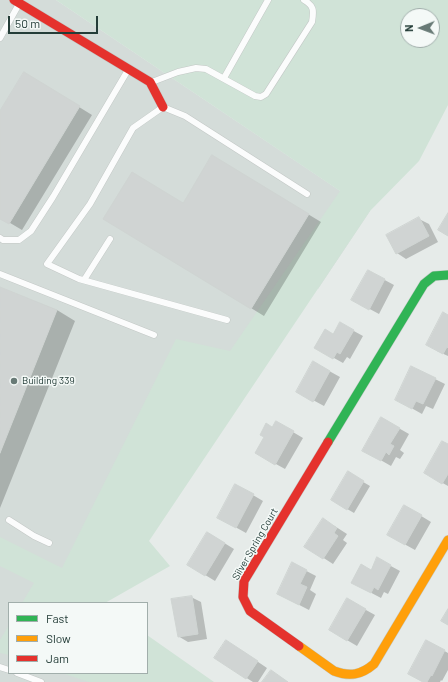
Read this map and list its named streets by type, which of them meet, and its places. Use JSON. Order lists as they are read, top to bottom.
{
  "streets": {
    "street": ["Silver Spring Court"]
  },
  "places": ["Building 339"],
  "legend": ["Fast", "Slow", "Jam"],
  "scale_bar": "50 m",
  "north": "left"
}
